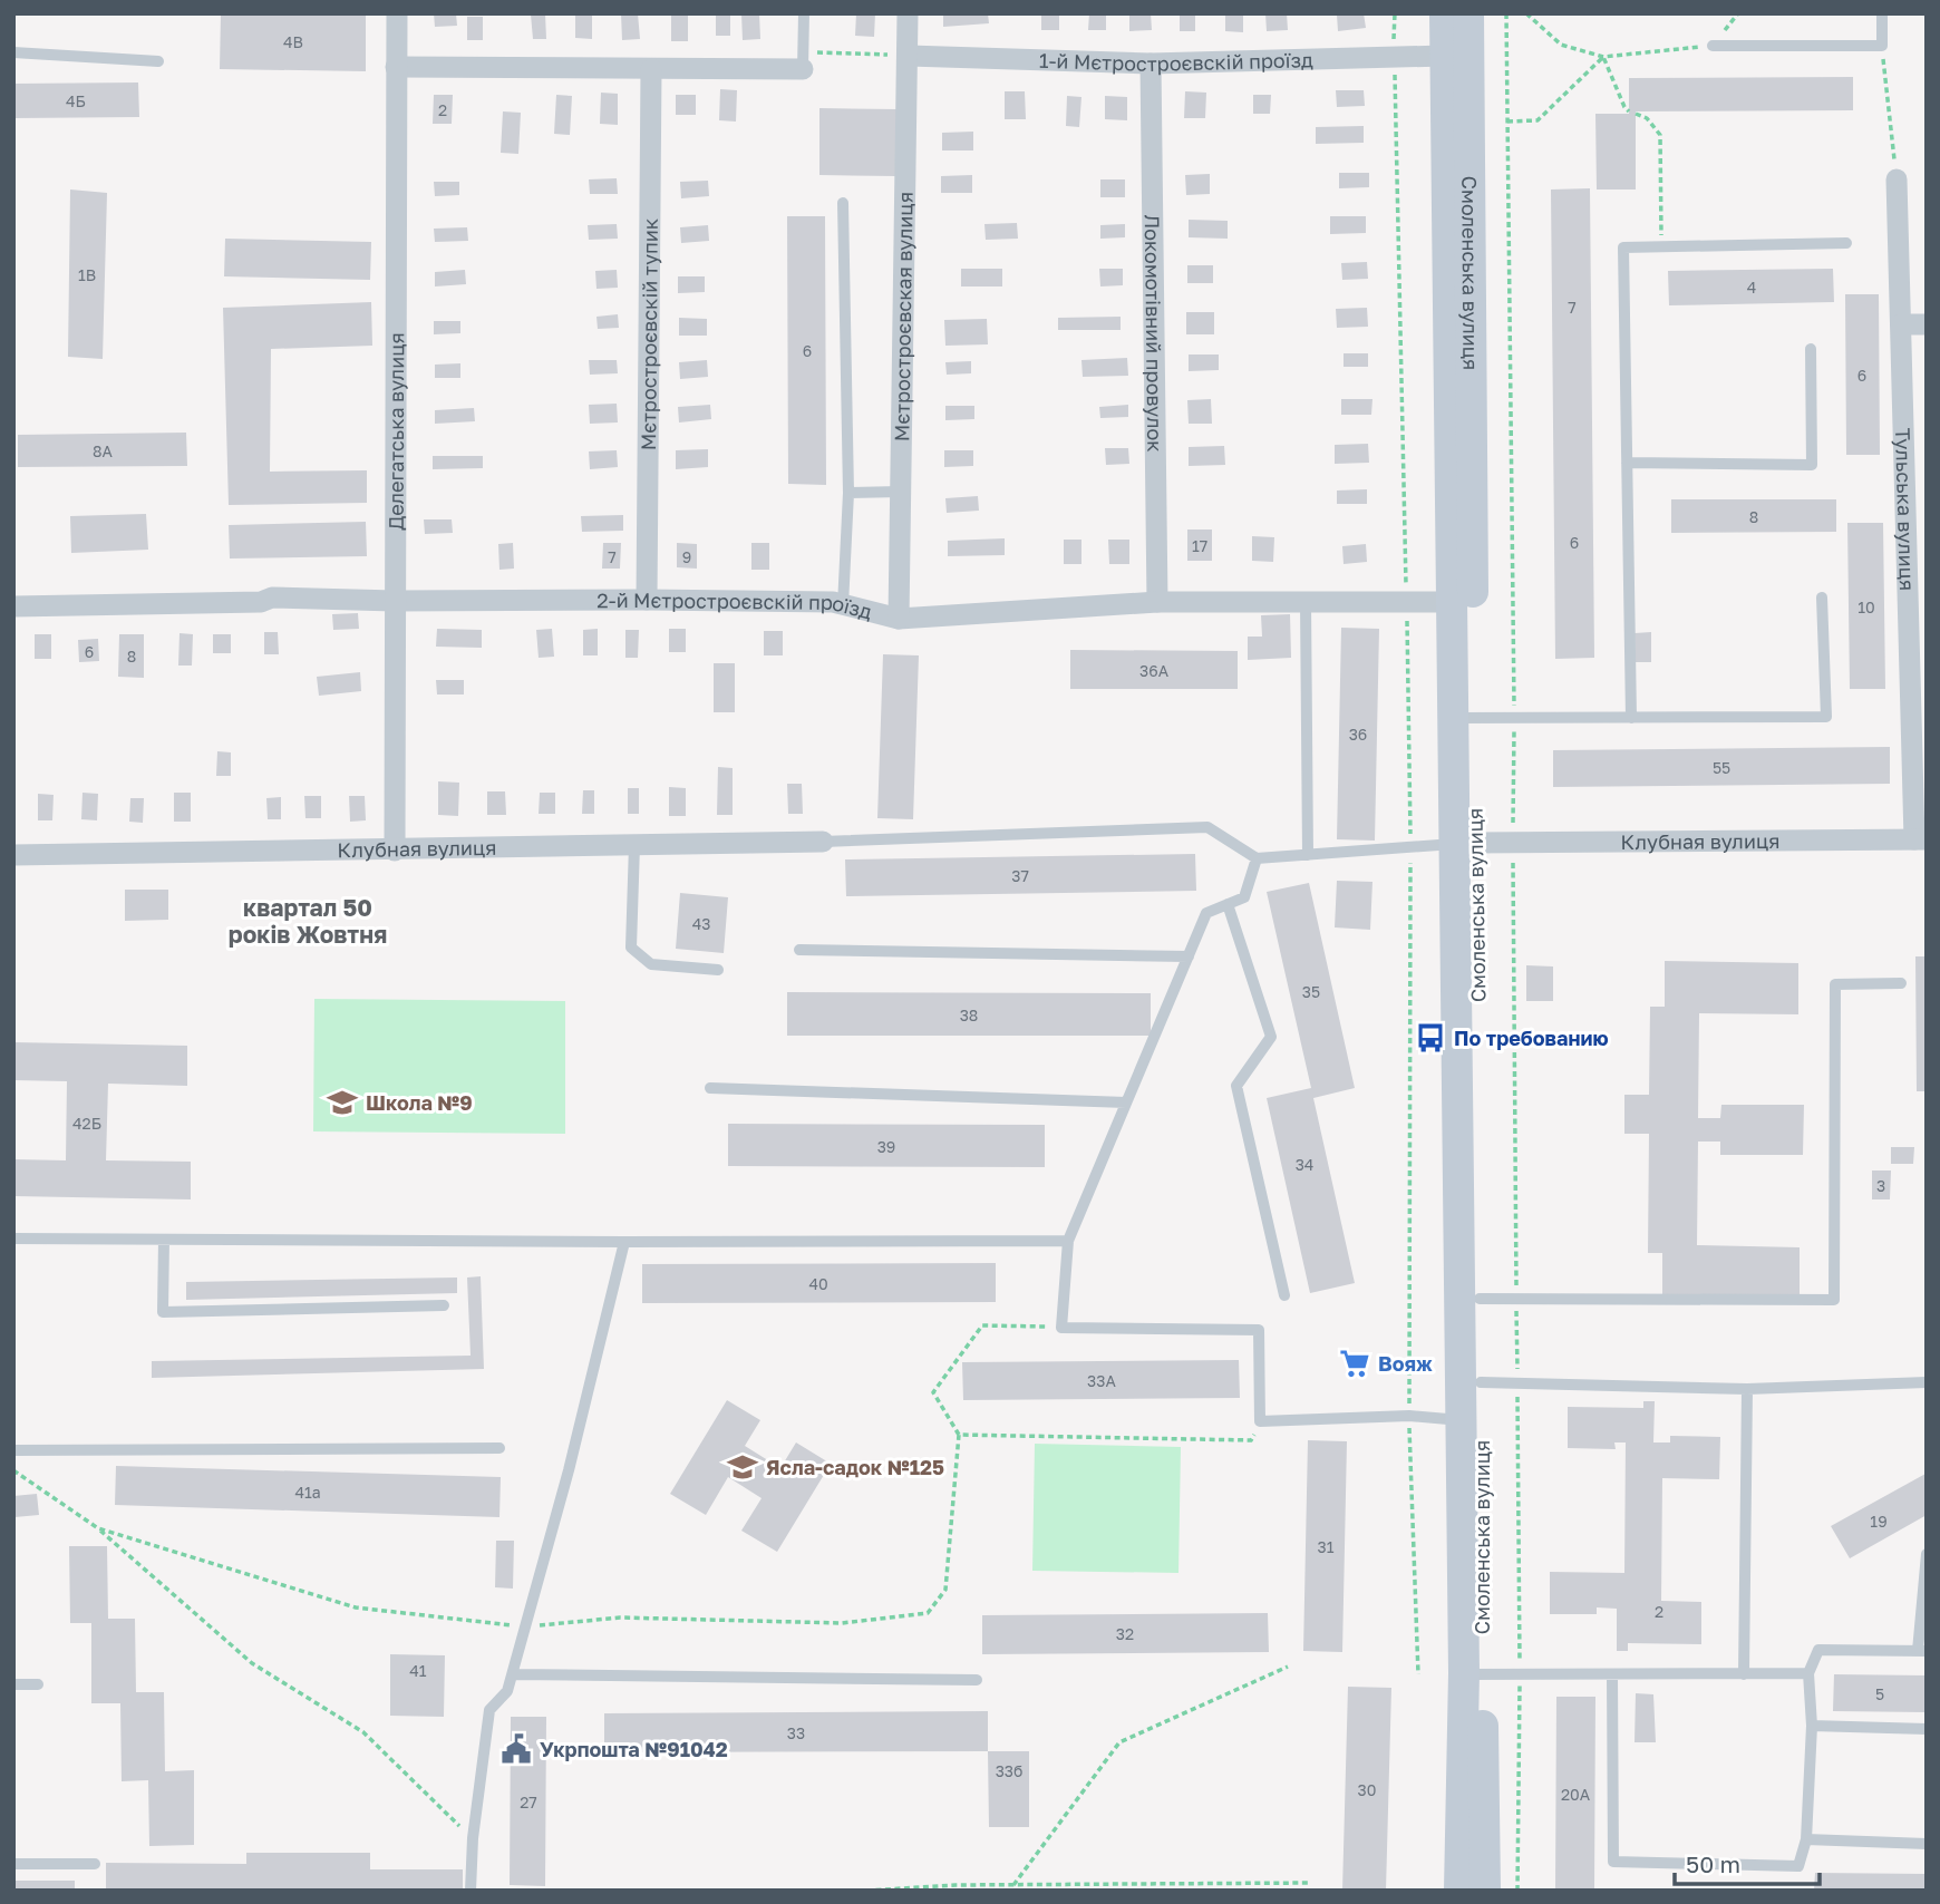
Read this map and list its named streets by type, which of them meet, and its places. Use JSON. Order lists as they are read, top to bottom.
{
  "streets": {
    "street": [
      "1-й Мєтростроєвскій проїзд",
      "Смоленська вулиця",
      "Мєтростроєвская вулиця",
      "Локомотівний провулок",
      "Мєтростроєвскій тупик",
      "Делегатська вулиця",
      "Тульська вулиця",
      "2-й Мєтростроєвскій проїзд",
      "Клубная вулиця"
    ]
  },
  "crossings": [
    ["1-й Мєтростроєвскій проїзд", "Смоленська вулиця"],
    ["1-й Мєтростроєвскій проїзд", "Мєтростроєвская вулиця"],
    ["1-й Мєтростроєвскій проїзд", "Локомотівний провулок"],
    ["Смоленська вулиця", "2-й Мєтростроєвскій проїзд"],
    ["Смоленська вулиця", "Клубная вулиця"],
    ["Мєтростроєвская вулиця", "2-й Мєтростроєвскій проїзд"],
    ["Локомотівний провулок", "2-й Мєтростроєвскій проїзд"],
    ["Мєтростроєвскій тупик", "2-й Мєтростроєвскій проїзд"],
    ["Делегатська вулиця", "2-й Мєтростроєвскій проїзд"],
    ["Делегатська вулиця", "Клубная вулиця"],
    ["Тульська вулиця", "Клубная вулиця"]
  ],
  "districts": ["квартал 50 років Жовтня"],
  "places": {
    "bus stop": ["По требованию"],
    "school or university": ["Школа №9", "Ясла-садок №125"],
    "supermarket": ["Вояж"],
    "public building": ["Укрпошта №91042"]
  },
  "house_numbers": [
    "4B",
    "4Б",
    "2",
    "1В",
    "4",
    "7",
    "6",
    "6",
    "8А",
    "8",
    "6",
    "17",
    "7",
    "9",
    "10",
    "6",
    "8",
    "36А",
    "36",
    "55",
    "37",
    "43",
    "35",
    "38",
    "42Б",
    "39",
    "34",
    "3",
    "40",
    "33А",
    "41а",
    "19",
    "31",
    "2",
    "32",
    "41",
    "5",
    "33",
    "33б",
    "30",
    "20А",
    "27"
  ],
  "scale_bar": "50 m"
}
